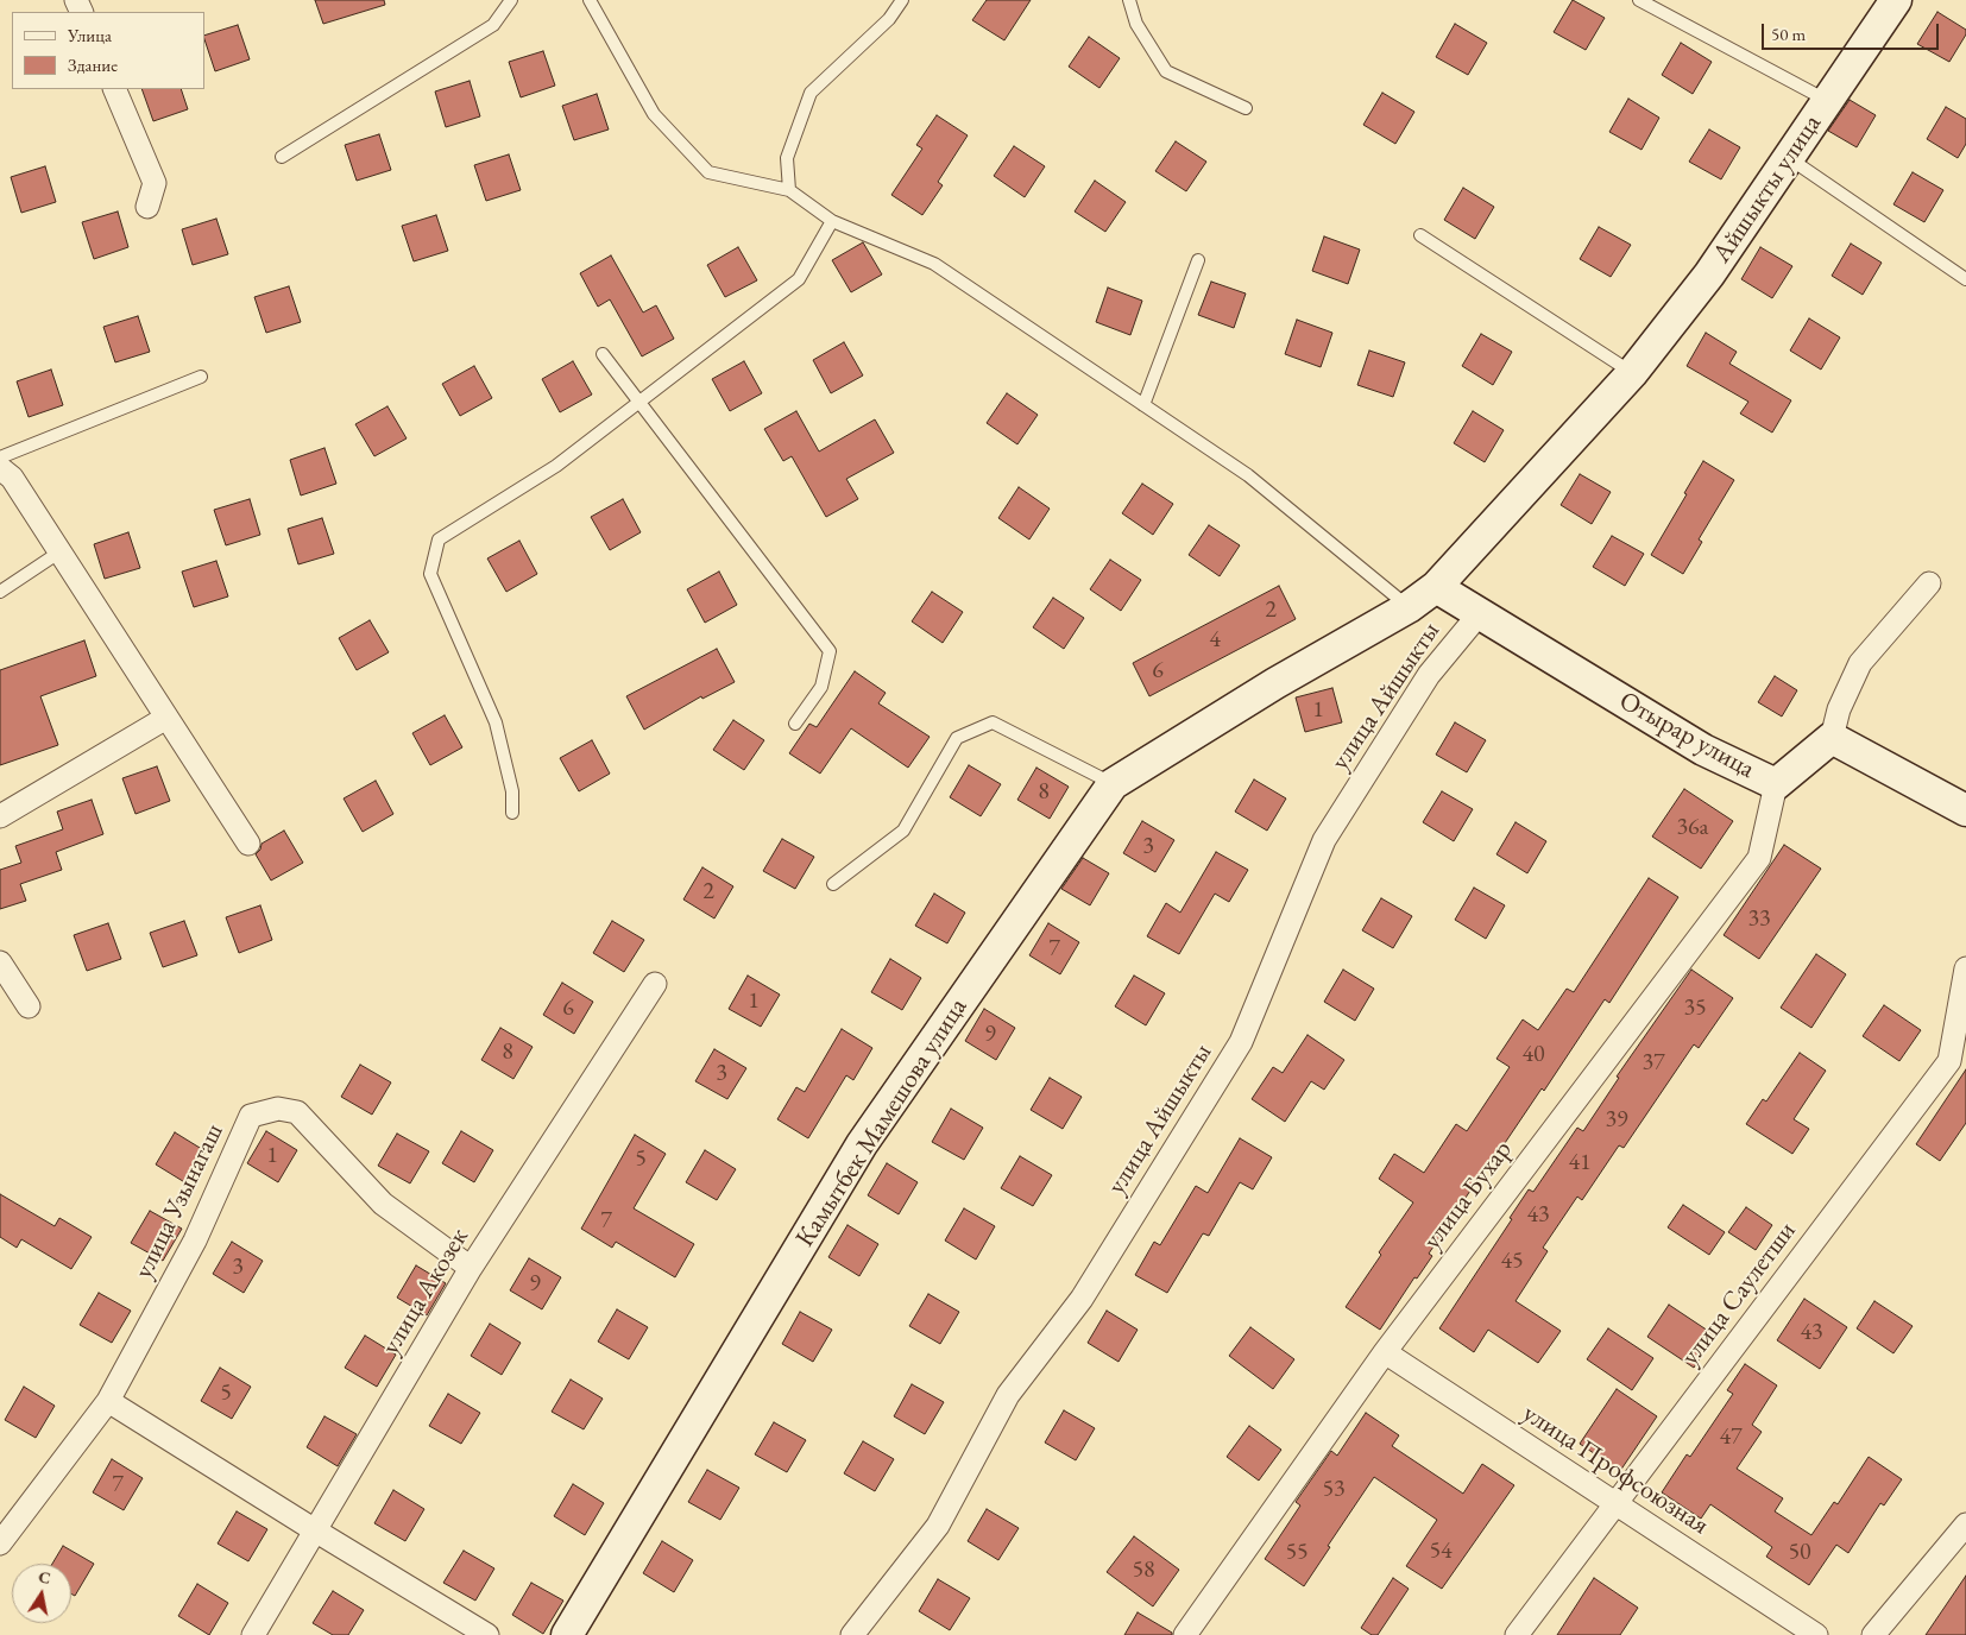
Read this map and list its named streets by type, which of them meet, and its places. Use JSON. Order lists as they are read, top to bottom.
{
  "streets": {
    "street": [
      "Айшыкты улица",
      "улица Айшыкты",
      "Отырар улица",
      "Камытбек Мамешова улица",
      "улица Бухар",
      "улица Узынагаш",
      "улица Акозек",
      "улица Саулетши",
      "улица Профсоюзная"
    ]
  },
  "crossings": [
    ["Айшыкты улица", "Отырар улица"],
    ["Айшыкты улица", "Камытбек Мамешова улица"],
    ["улица Айшыкты", "Отырар улица"],
    ["Отырар улица", "Камытбек Мамешова улица"],
    ["Отырар улица", "улица Бухар"],
    ["улица Бухар", "улица Профсоюзная"],
    ["улица Узынагаш", "улица Акозек"],
    ["улица Саулетши", "улица Профсоюзная"]
  ],
  "house_numbers": [
    "2",
    "4",
    "6",
    "1",
    "8",
    "36а",
    "3",
    "2",
    "33",
    "7",
    "1",
    "6",
    "35",
    "9",
    "8",
    "40",
    "37",
    "3",
    "39",
    "1",
    "5",
    "41",
    "43",
    "7",
    "45",
    "3",
    "9",
    "43",
    "5",
    "47",
    "7",
    "53",
    "54",
    "55",
    "50",
    "58"
  ],
  "legend": ["Улица", "Здание"],
  "scale_bar": "50 m",
  "north": "top"
}
